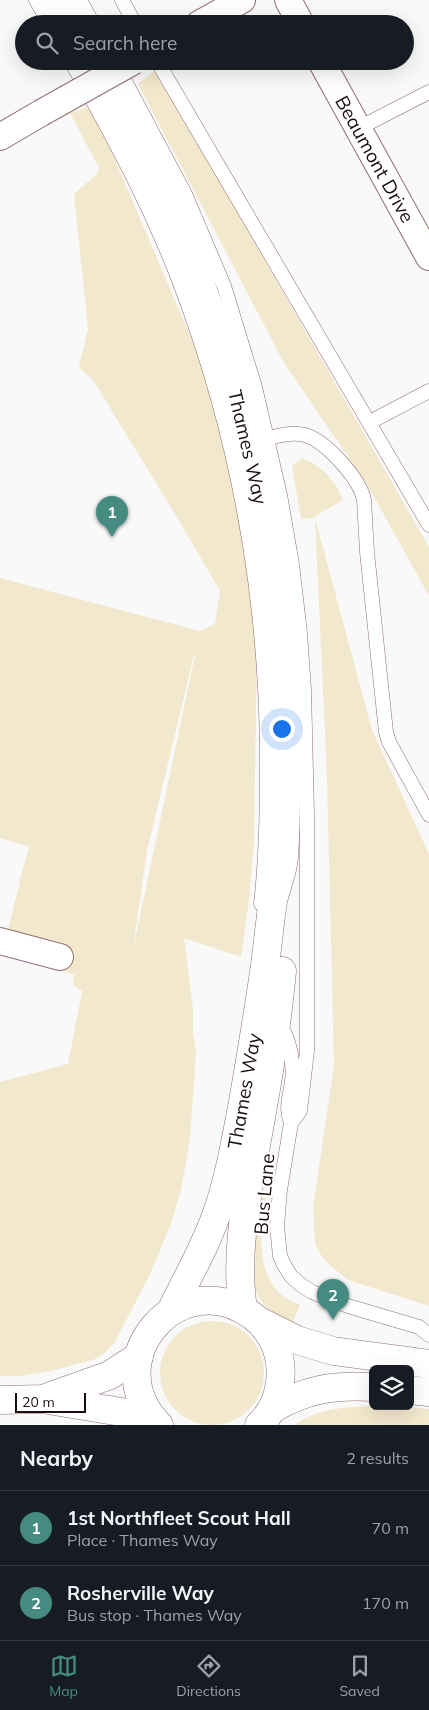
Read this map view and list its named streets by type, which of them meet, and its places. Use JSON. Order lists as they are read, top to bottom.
{
  "streets": {
    "main road": ["Thames Way"],
    "street": ["Beaumont Drive"],
    "lane": ["Bus Lane"]
  },
  "scale_bar": "20 m",
  "page": {
    "search": "Search here",
    "pins": ["1", "2"],
    "scale": "20 m",
    "heading": ["Nearby", "2 results"],
    "list": [
      {
        "mark": "1",
        "name": "1st Northfleet Scout Hall",
        "note": "Place · Thames Way",
        "value": "70 m"
      },
      {
        "mark": "2",
        "name": "Rosherville Way",
        "note": "Bus stop · Thames Way",
        "value": "170 m"
      }
    ],
    "nav": ["Map", "Directions", "Saved"]
  }
}
